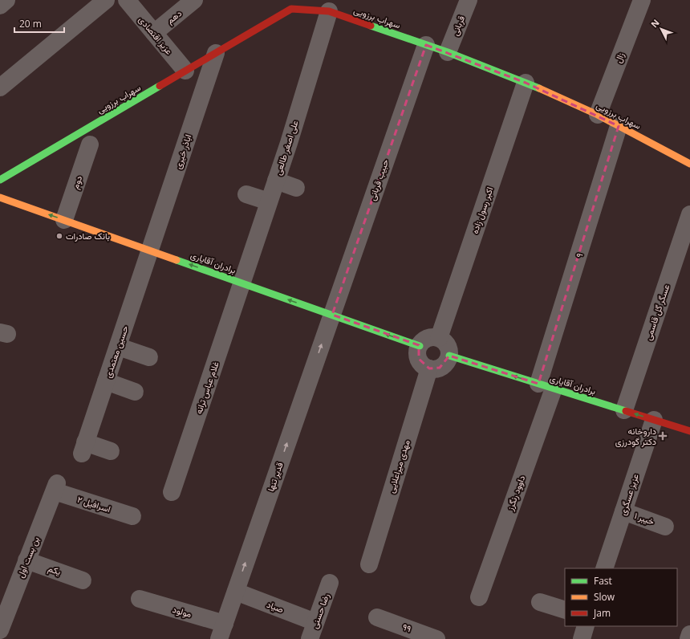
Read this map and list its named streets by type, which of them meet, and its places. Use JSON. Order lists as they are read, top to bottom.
{
  "streets": {
    "main road": ["سهراب برزویی", "برادران آقایاری"],
    "street": [
      "دهم",
      "قربانی",
      "عزیز اقتصادی",
      "زال",
      "علی اصغر طالعی",
      "اباذر خیری",
      "حبیب قربانی",
      "دوم",
      "اکبر رسول زاده",
      "۹",
      "عسگر گل قاسمی",
      "حسین معتمدی",
      "غلام عباس ترانه",
      "مهدی میراعلایی",
      "قدیر تنها",
      "داوود رنگرز",
      "عزیز عسگری",
      "اسرافیل ۲",
      "خیبر ۱",
      "بن بست اول",
      "یکم",
      "صیاد",
      "رضا حسنی",
      "مولود",
      "۹۹"
    ]
  },
  "crossings": [
    ["دهم", "عزیز اقتصادی"],
    ["سهراب برزویی", "قربانی"],
    ["سهراب برزویی", "عزیز اقتصادی"],
    ["سهراب برزویی", "زال"],
    ["سهراب برزویی", "علی اصغر طالعی"],
    ["سهراب برزویی", "اباذر خیری"],
    ["سهراب برزویی", "حبیب قربانی"],
    ["سهراب برزویی", "اکبر رسول زاده"],
    ["سهراب برزویی", "۹"],
    ["علی اصغر طالعی", "برادران آقایاری"],
    ["علی اصغر طالعی", "غلام عباس ترانه"],
    ["اباذر خیری", "برادران آقایاری"],
    ["اباذر خیری", "حسین معتمدی"],
    ["حبیب قربانی", "برادران آقایاری"],
    ["حبیب قربانی", "قدیر تنها"],
    ["دوم", "برادران آقایاری"],
    ["اکبر رسول زاده", "برادران آقایاری"],
    ["اکبر رسول زاده", "مهدی میراعلایی"],
    ["۹", "برادران آقایاری"],
    ["۹", "داوود رنگرز"],
    ["برادران آقایاری", "عسگر گل قاسمی"],
    ["برادران آقایاری", "حسین معتمدی"],
    ["برادران آقایاری", "غلام عباس ترانه"],
    ["برادران آقایاری", "مهدی میراعلایی"],
    ["برادران آقایاری", "قدیر تنها"],
    ["برادران آقایاری", "داوود رنگرز"],
    ["برادران آقایاری", "عزیز عسگری"],
    ["قدیر تنها", "صیاد"],
    ["قدیر تنها", "مولود"],
    ["عزیز عسگری", "خیبر ۱"],
    ["اسرافیل ۲", "بن بست اول"],
    ["بن بست اول", "یکم"],
    ["صیاد", "رضا حسنی"]
  ],
  "one_way": ["برادران آقایاری", "قدیر تنها"],
  "places": {
    "other": ["بانک صادرات"],
    "health": ["داروخانه دکتر گودرزی"]
  },
  "legend": ["Fast", "Slow", "Jam"],
  "scale_bar": "20 m",
  "north": "top left"
}
